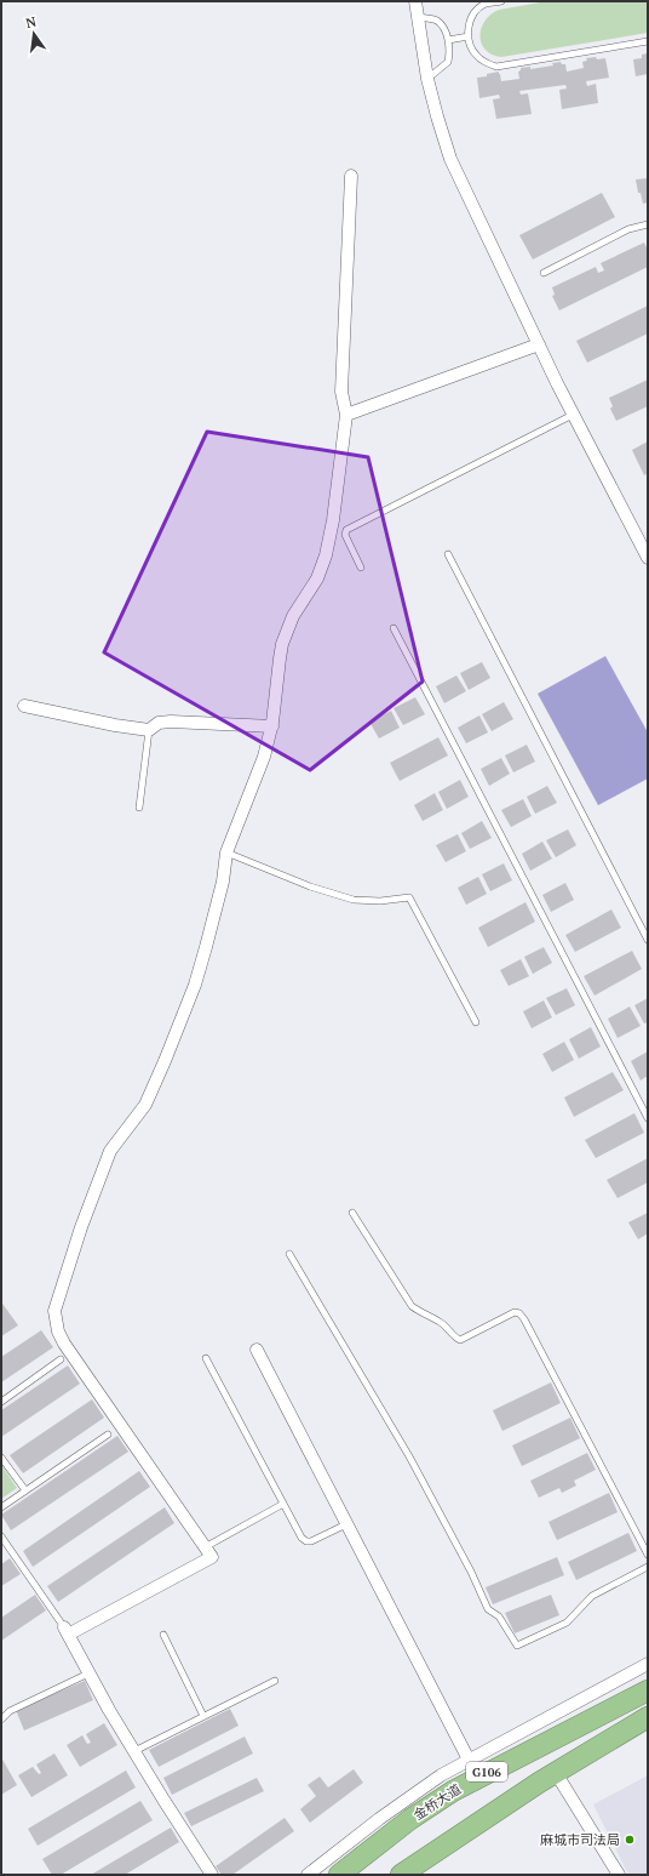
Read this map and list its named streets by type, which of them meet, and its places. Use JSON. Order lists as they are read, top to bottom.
{
  "streets": {
    "highway": ["G106", "金桥大道"]
  },
  "places": ["麻城市司法局"],
  "north": "top"
}
